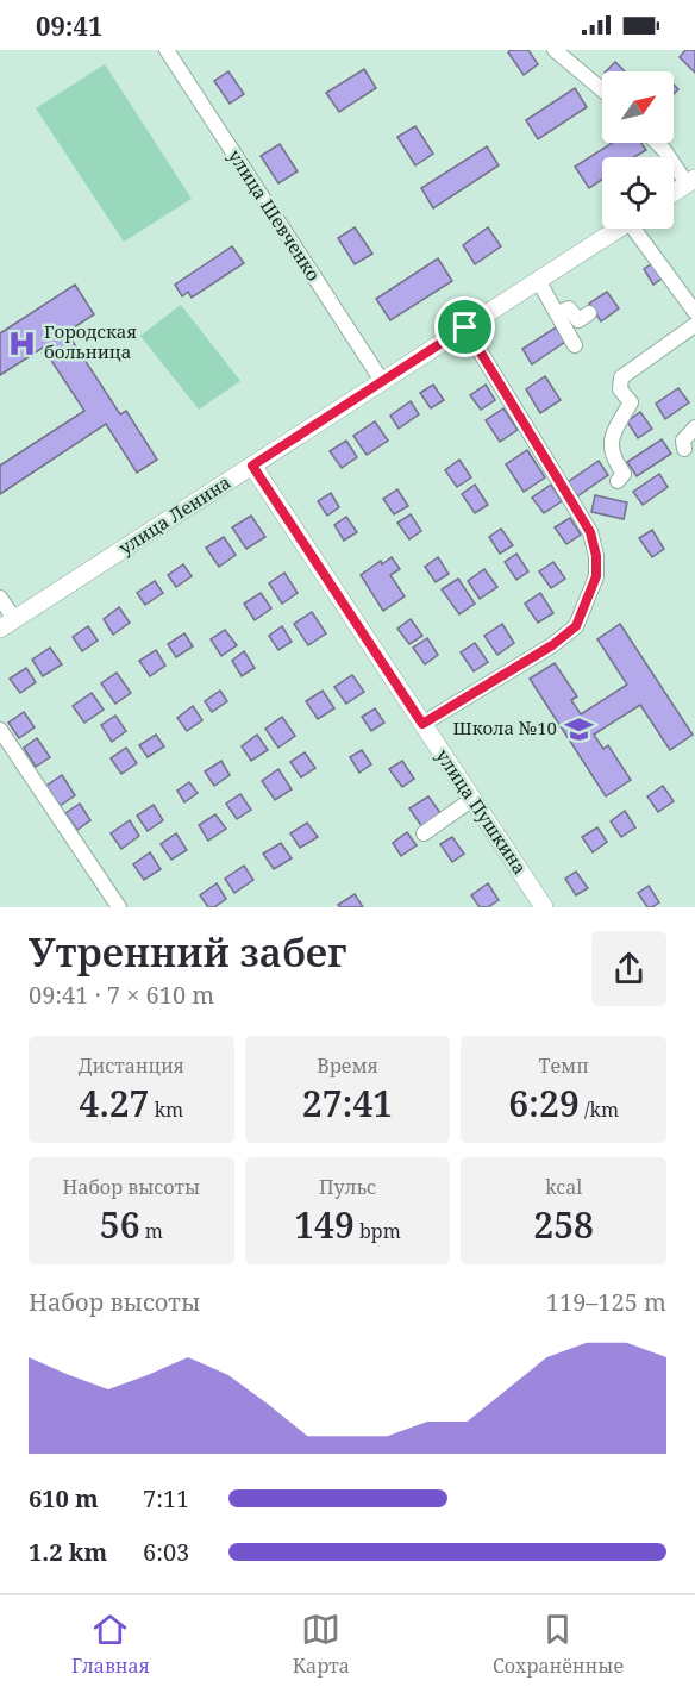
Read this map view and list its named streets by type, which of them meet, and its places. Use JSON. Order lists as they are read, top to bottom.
{
  "streets": {
    "street": ["улица Шевченко", "улица Ленина", "улица Пушкина"]
  },
  "crossings": [
    ["улица Шевченко", "улица Ленина"],
    ["улица Ленина", "улица Пушкина"]
  ],
  "places": {
    "hospital": ["Городская больница"],
    "school or university": ["Школа №10"]
  },
  "north": "top right",
  "page": {
    "status": "09:41",
    "heading": ["Утренний забег", "09:41 · 7 × 610 m"],
    "stats": [
      ["Дистанция", "4.27 km"],
      ["Время", "27:41"],
      ["Темп", "6:29 /km"],
      ["Набор высоты", "56 m"],
      ["Пульс", "149 bpm"],
      ["kcal", "258"]
    ],
    "chart": ["Набор высоты", "119–125 m"],
    "list": [
      {
        "name": "610 m",
        "note": "7:11"
      },
      {
        "name": "1.2 km",
        "note": "6:03"
      }
    ],
    "tabs": ["Главная", "Карта", "Сохранённые"]
  }
}
